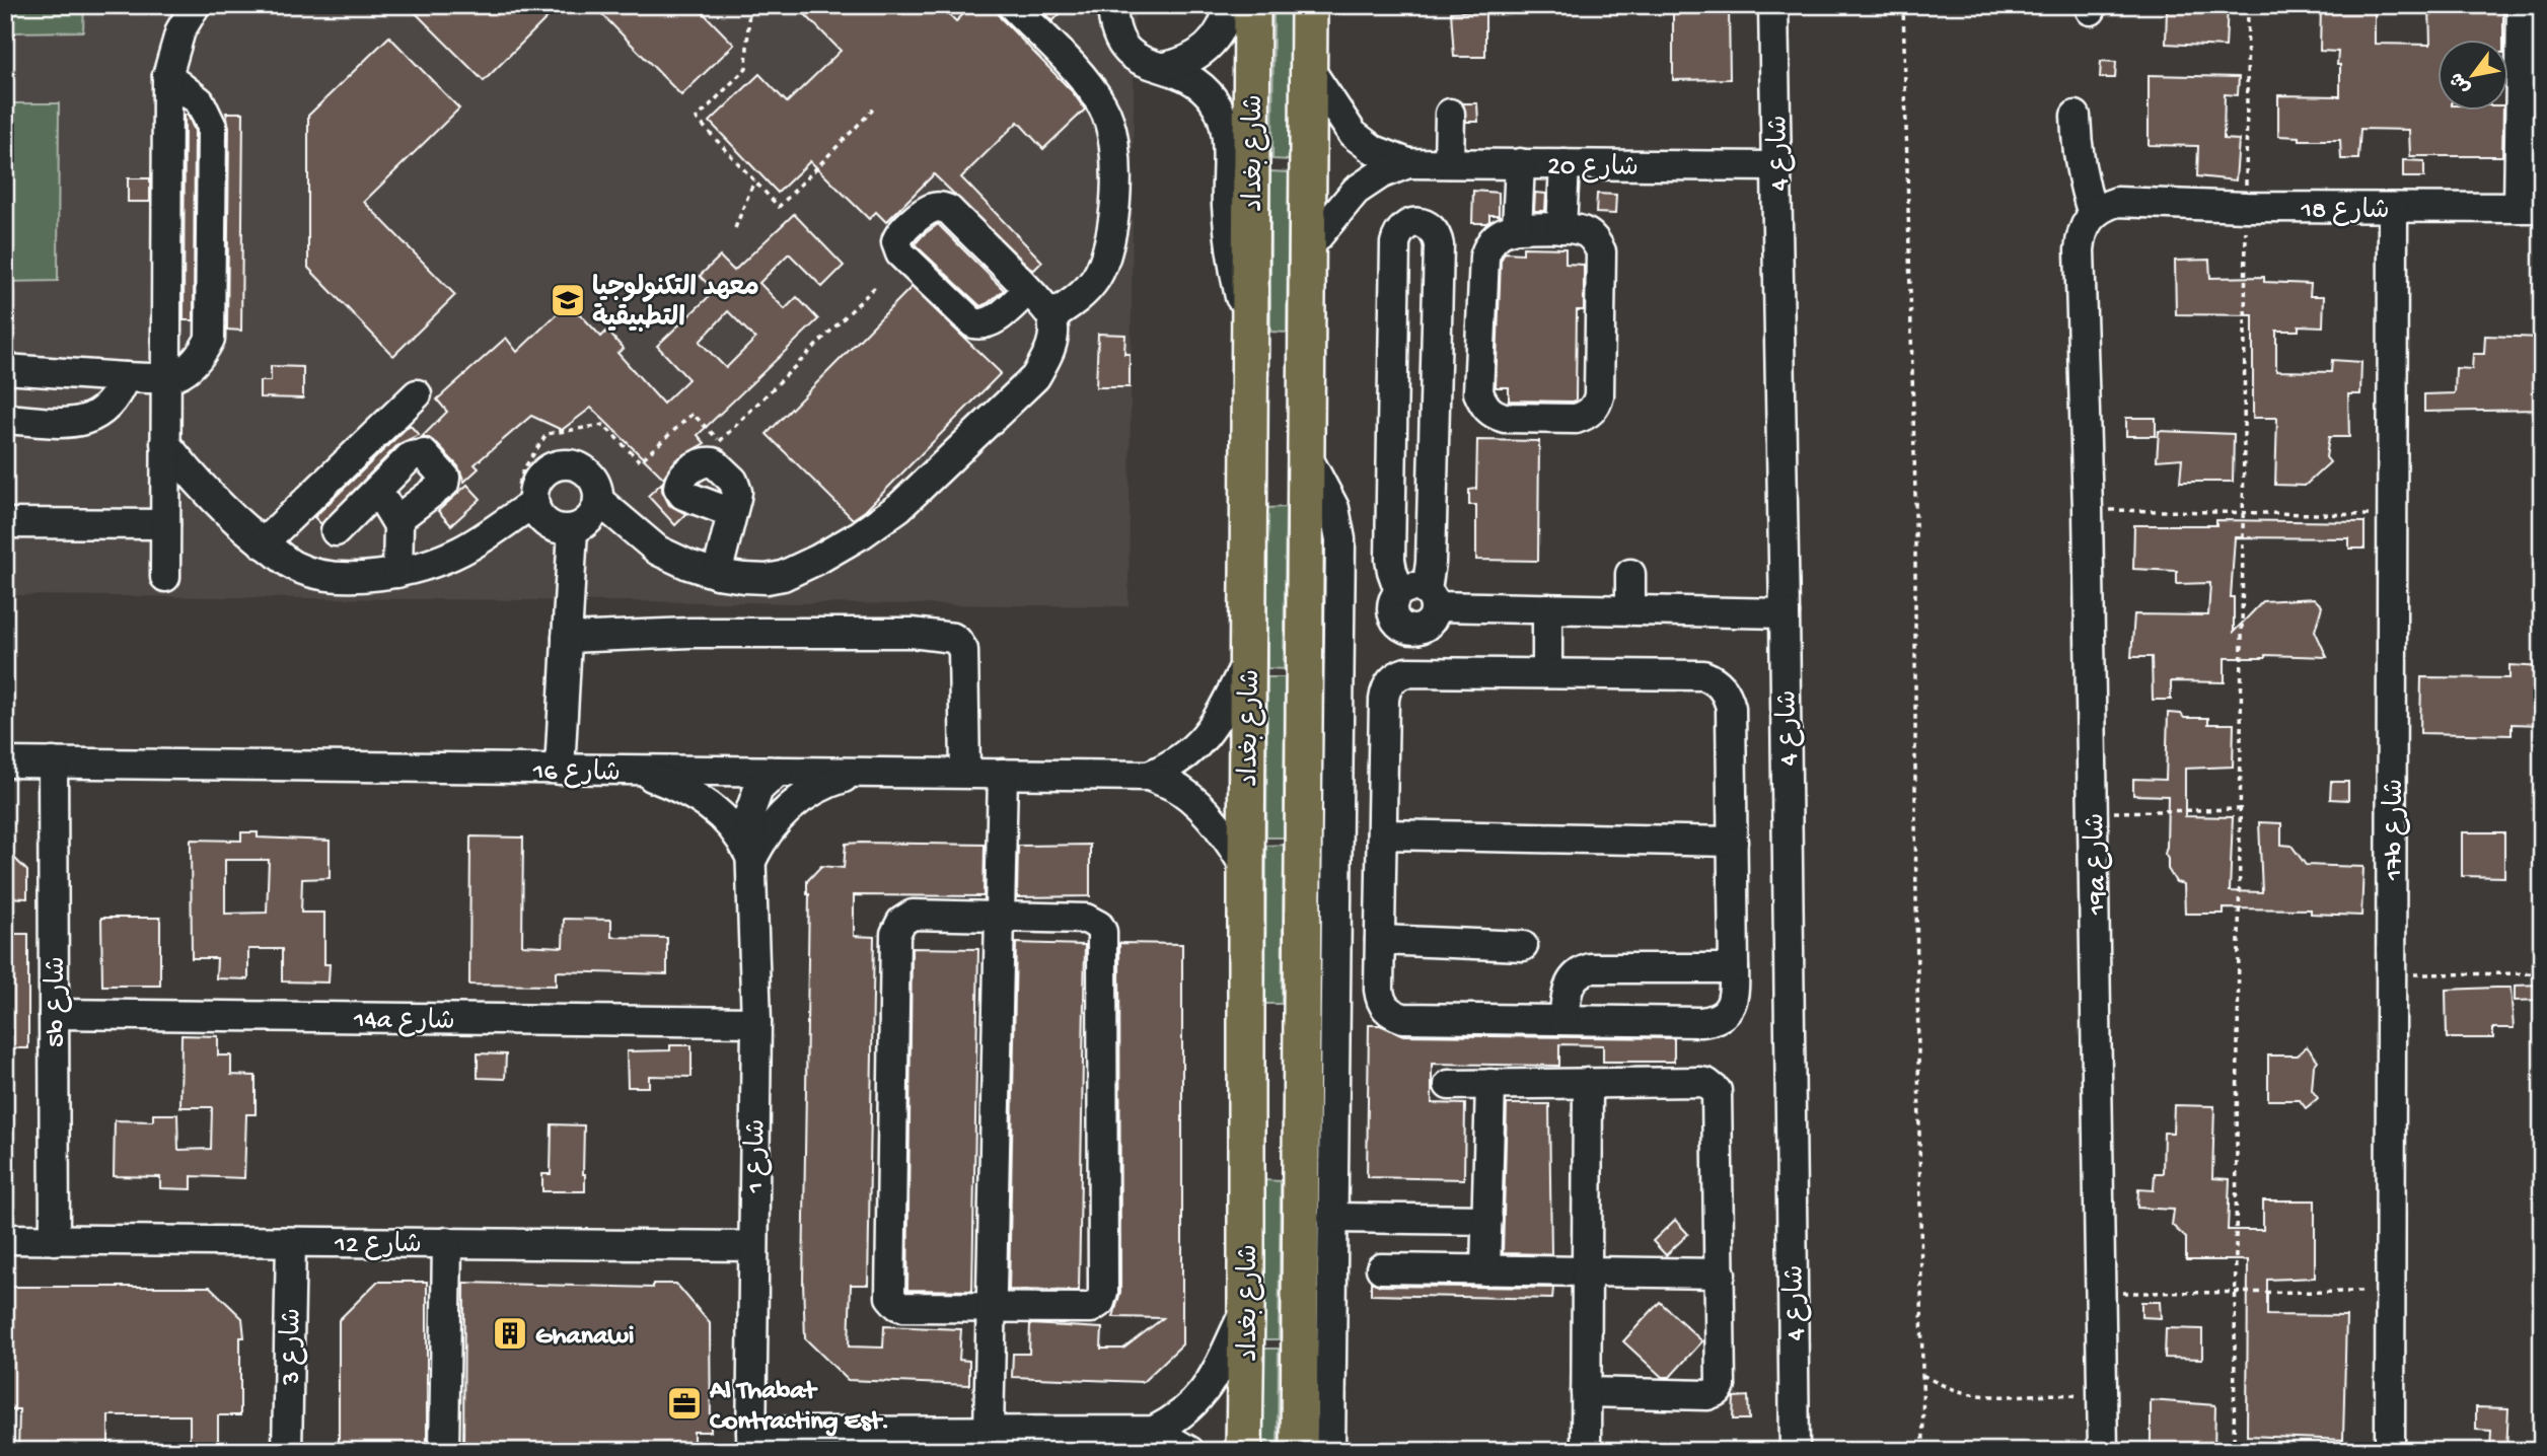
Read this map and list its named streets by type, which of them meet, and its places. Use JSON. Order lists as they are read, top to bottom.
{
  "streets": {
    "main road": ["شارع بغداد"],
    "street": [
      "شارع 4",
      "شارع 20",
      "شارع 18",
      "شارع 16",
      "17b شارع",
      "19a شارع",
      "5b شارع",
      "14a شارع",
      "شارع 1",
      "شارع 12",
      "شارع 3"
    ]
  },
  "crossings": [
    ["شارع بغداد", "شارع 20"],
    ["شارع بغداد", "شارع 16"],
    ["شارع 4", "شارع 20"],
    ["شارع 18", "17b شارع"],
    ["شارع 18", "19a شارع"],
    ["شارع 16", "5b شارع"],
    ["شارع 16", "شارع 1"],
    ["5b شارع", "14a شارع"],
    ["5b شارع", "شارع 12"],
    ["14a شارع", "شارع 1"],
    ["شارع 1", "شارع 12"],
    ["شارع 12", "شارع 3"]
  ],
  "places": {
    "school or university": ["معهد التكنولوجيا التطبيقية"],
    "building": ["Ghanawi"],
    "office": ["Al Thabat Contracting Est."]
  },
  "north": "bottom left"
}
